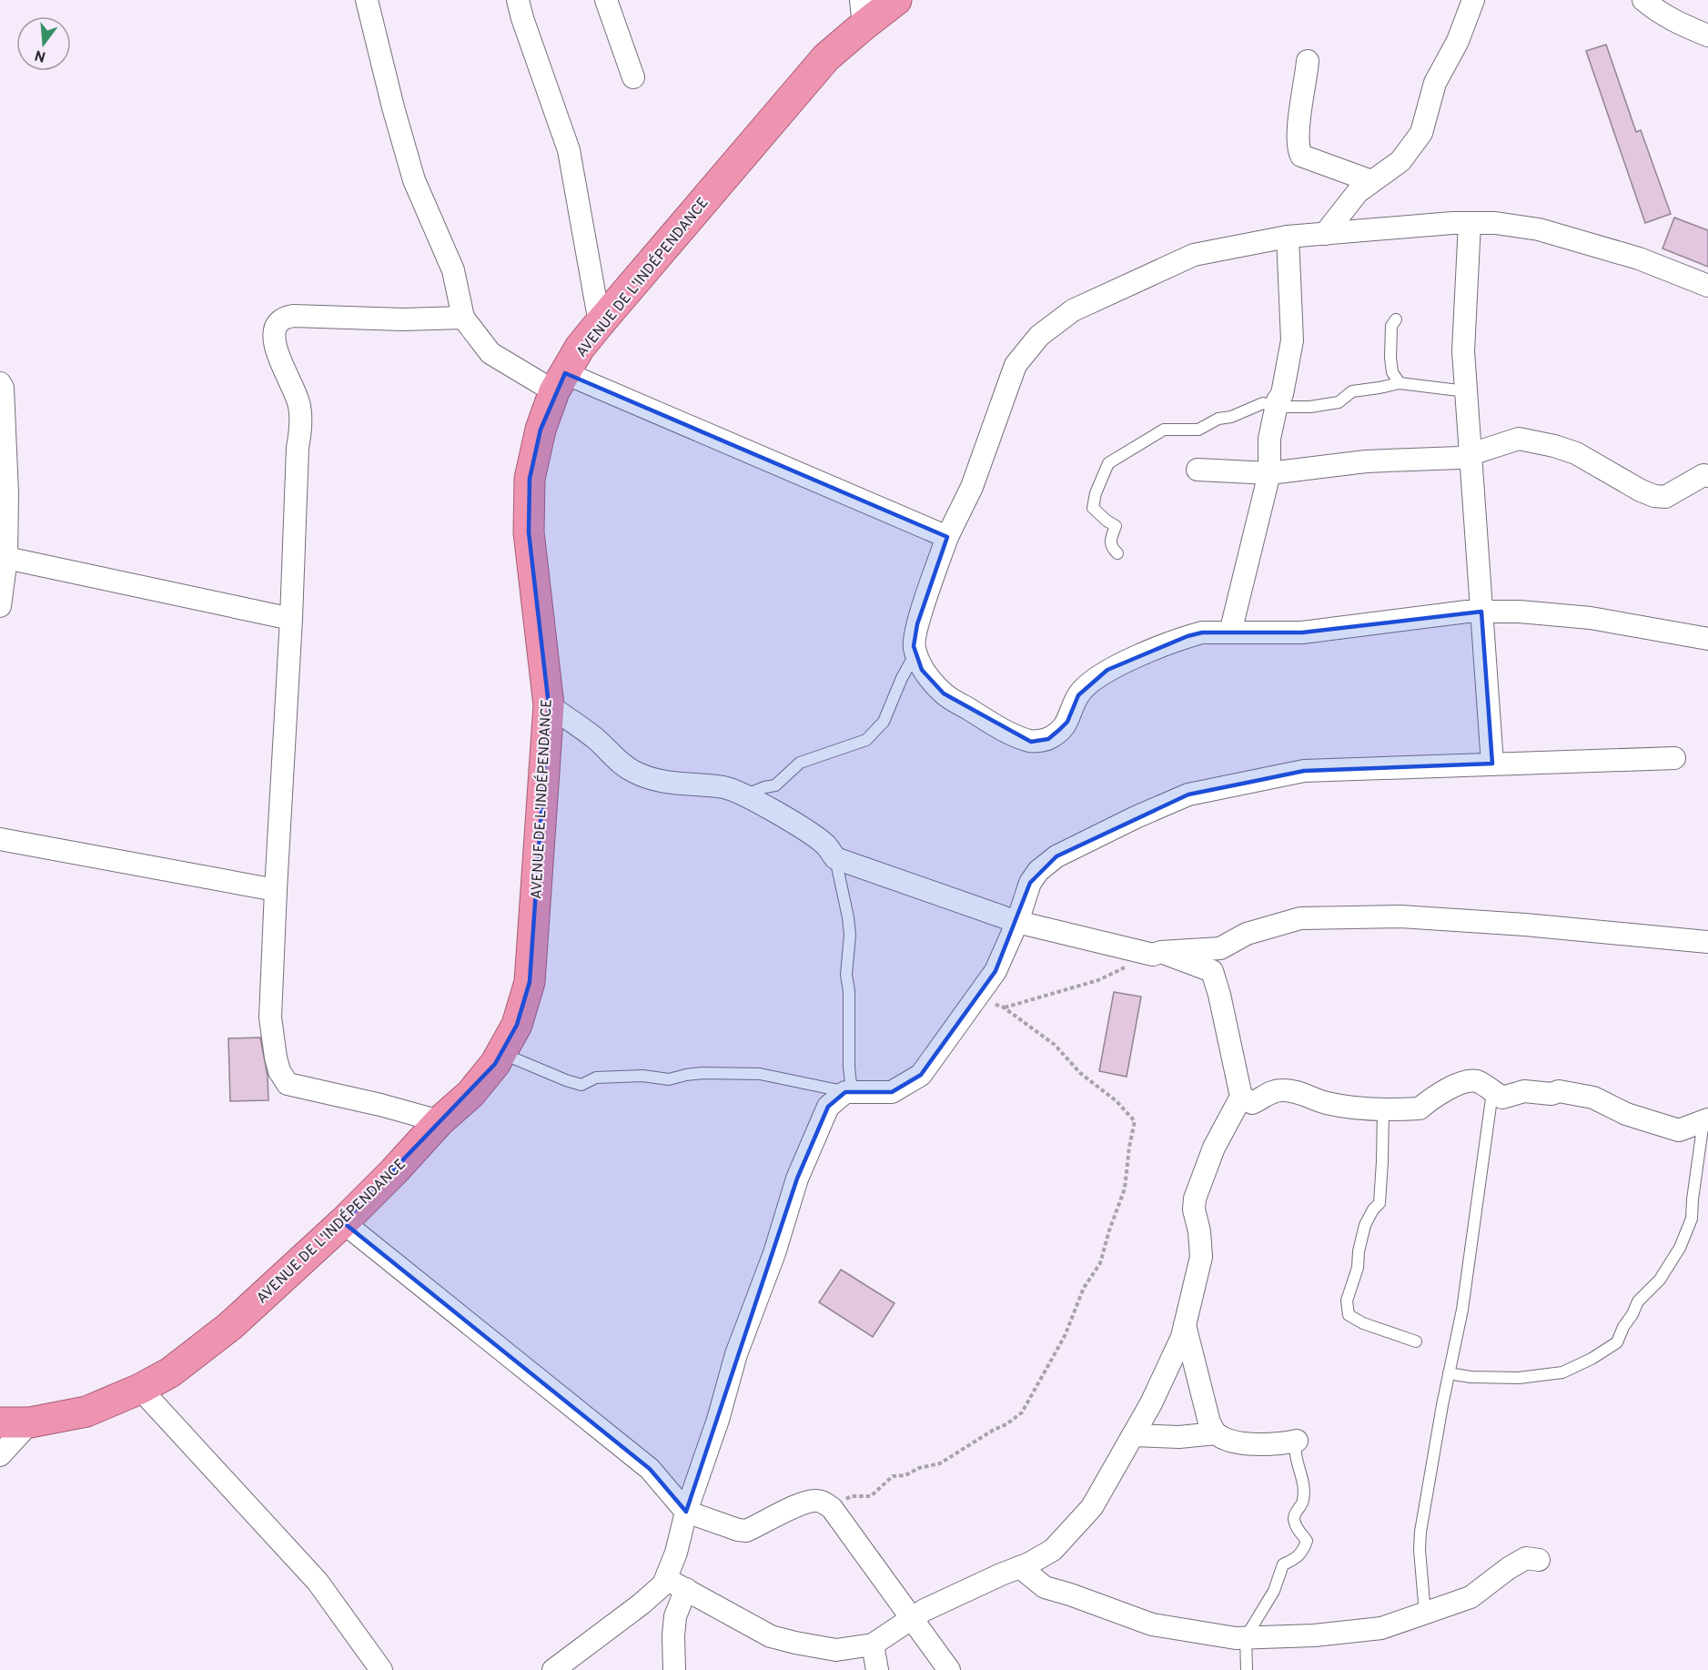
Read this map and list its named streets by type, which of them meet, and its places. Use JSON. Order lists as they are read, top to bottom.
{
  "streets": {
    "highway": ["AVENUE DE L'INDÉPENDANCE"]
  },
  "north": "bottom"
}
